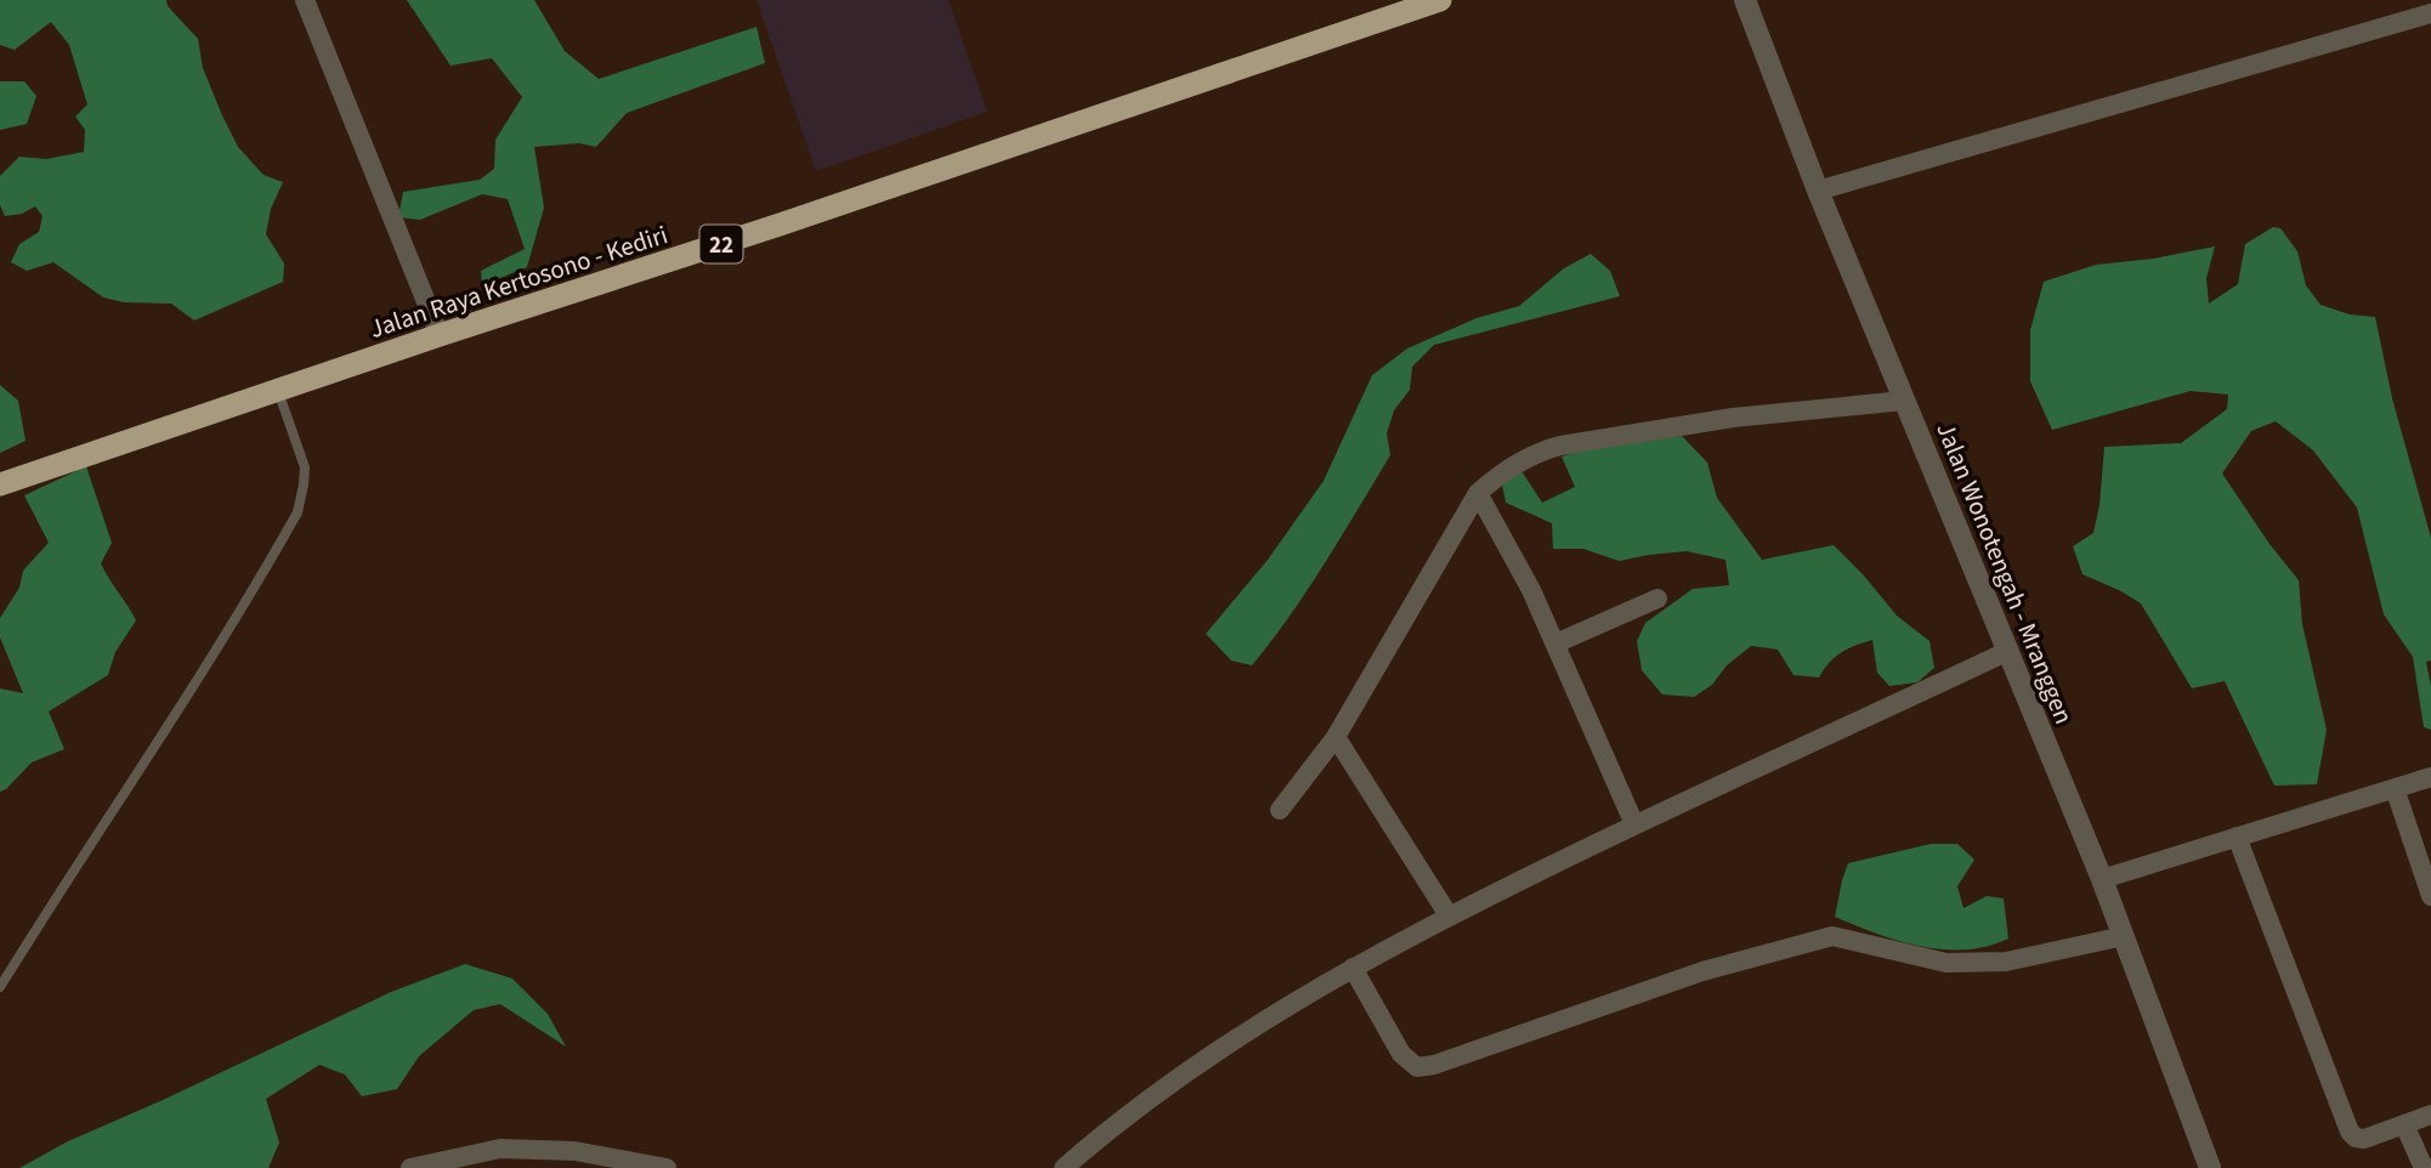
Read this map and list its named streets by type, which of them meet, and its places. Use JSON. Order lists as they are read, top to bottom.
{
  "streets": {
    "highway": ["22", "Jalan Raya Kertosono - Kediri"],
    "street": ["Jalan Wonotengah - Mranggen"]
  }
}
